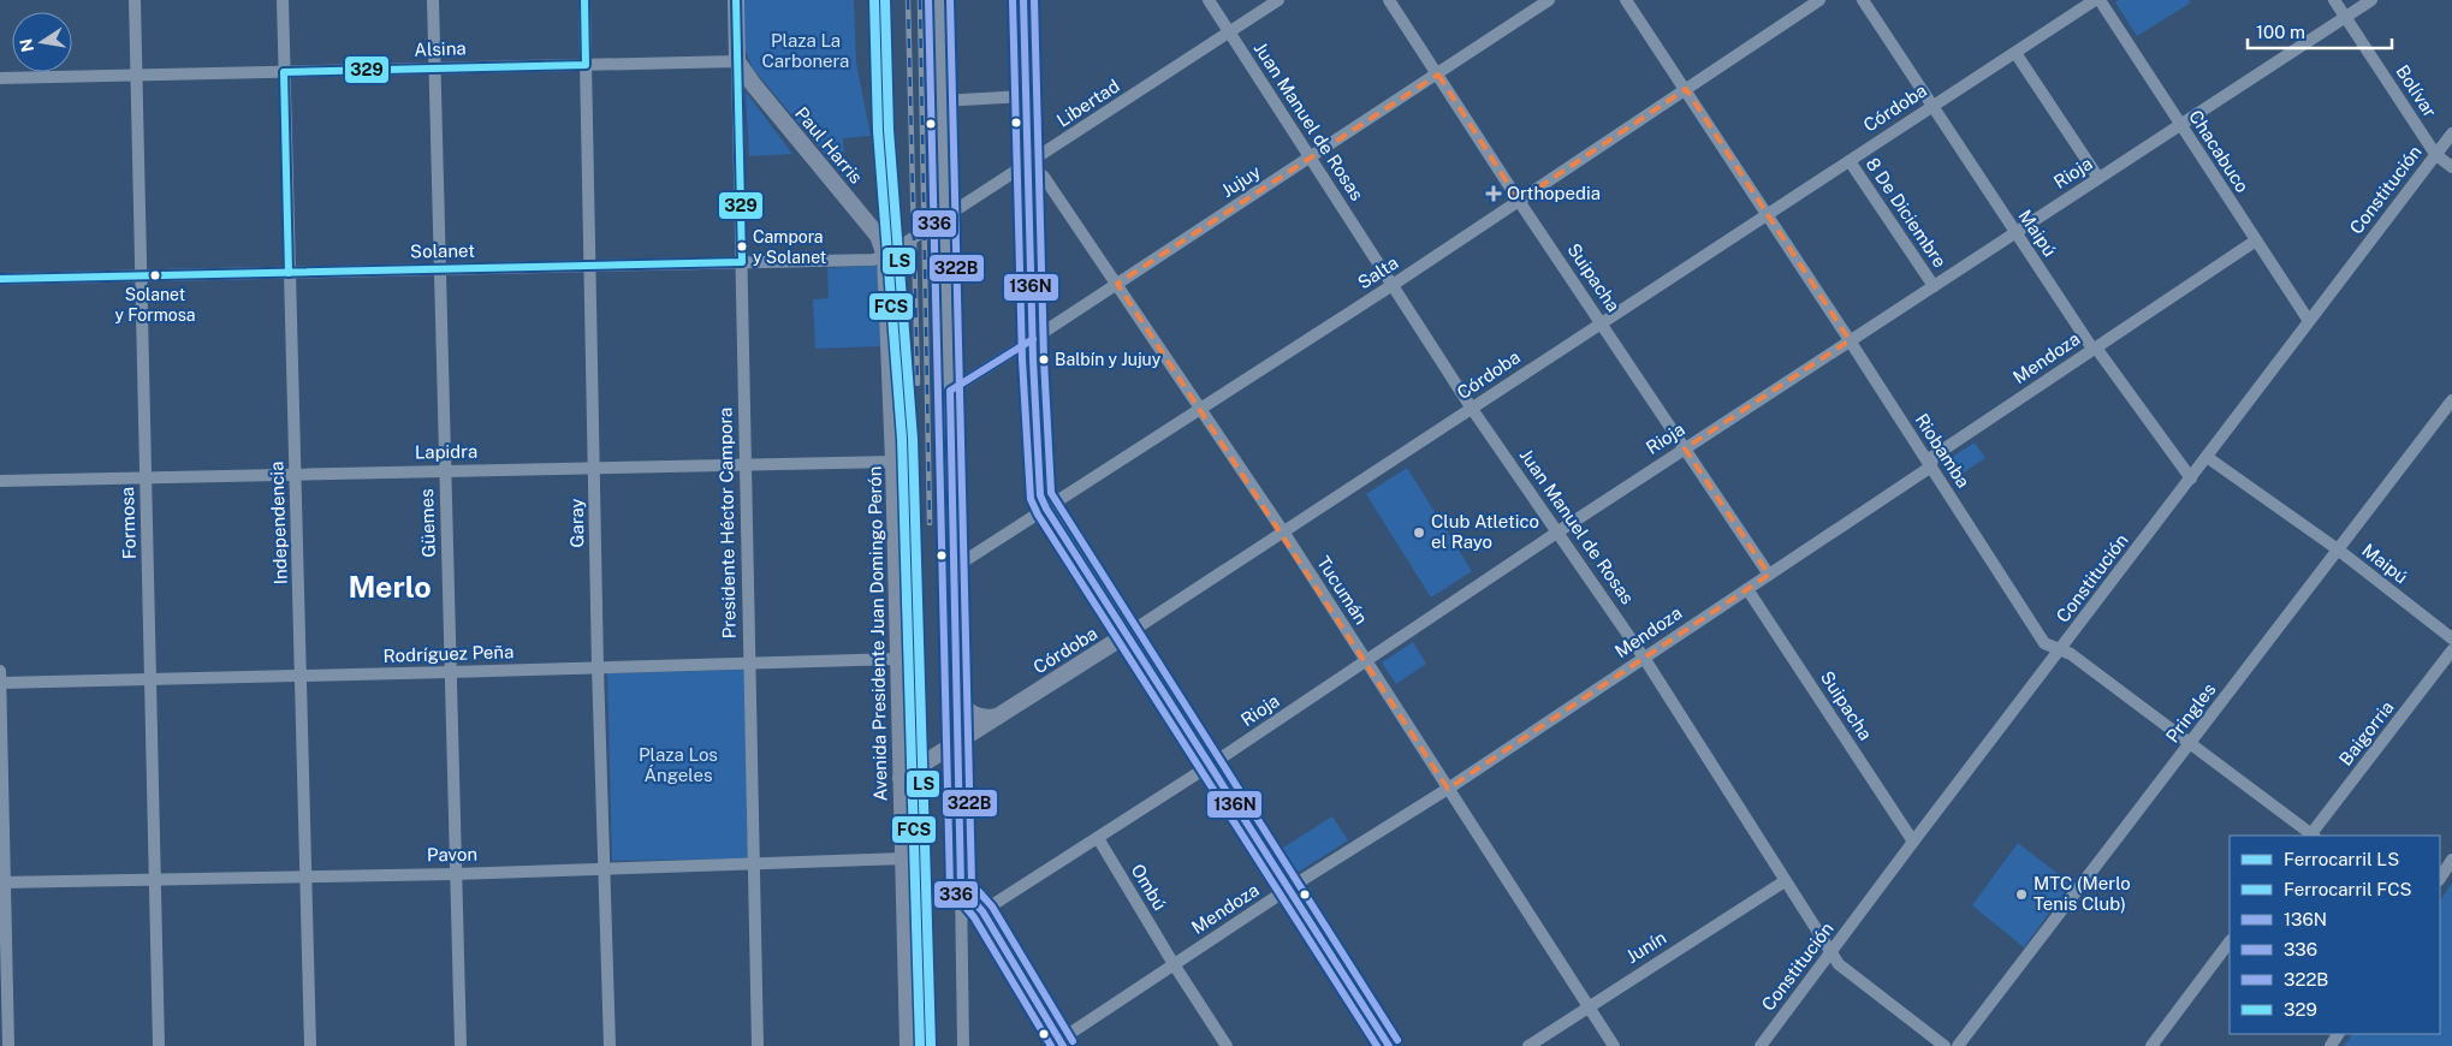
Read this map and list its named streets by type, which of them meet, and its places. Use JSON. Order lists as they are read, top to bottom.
{
  "streets": {
    "main road": [
      "Córdoba",
      "Paul Harris",
      "Presidente Héctor Campora",
      "Avenida Presidente Juan Domingo Perón"
    ],
    "street": [
      "Alsina",
      "Bolívar",
      "Libertad",
      "Juan Manuel de Rosas",
      "Chacabuco",
      "Rioja",
      "Jujuy",
      "Constitución",
      "8 De Diciembre",
      "Maipú",
      "Solanet",
      "Salta",
      "Suipacha",
      "Mendoza",
      "Riobamba",
      "Lapidra",
      "Formosa",
      "Independencia",
      "Güemes",
      "Garay",
      "Tucumán",
      "Rodríguez Peña",
      "Pringles",
      "Baigorria",
      "Pavon",
      "Ombú",
      "Junín"
    ]
  },
  "crossings": [
    ["Alsina", "Paul Harris"],
    ["Alsina", "Formosa"],
    ["Alsina", "Independencia"],
    ["Alsina", "Güemes"],
    ["Alsina", "Garay"],
    ["Alsina", "Presidente Héctor Campora"],
    ["Bolívar", "Rioja"],
    ["Bolívar", "Constitución"],
    ["Libertad", "Juan Manuel de Rosas"],
    ["Libertad", "Paul Harris"],
    ["Libertad", "Solanet"],
    ["Libertad", "Tucumán"],
    ["Libertad", "Avenida Presidente Juan Domingo Perón"],
    ["Córdoba", "Juan Manuel de Rosas"],
    ["Córdoba", "8 De Diciembre"],
    ["Córdoba", "Maipú"],
    ["Córdoba", "Suipacha"],
    ["Córdoba", "Riobamba"],
    ["Córdoba", "Tucumán"],
    ["Córdoba", "Avenida Presidente Juan Domingo Perón"],
    ["Juan Manuel de Rosas", "Rioja"],
    ["Juan Manuel de Rosas", "Jujuy"],
    ["Juan Manuel de Rosas", "Constitución"],
    ["Juan Manuel de Rosas", "Salta"],
    ["Juan Manuel de Rosas", "Mendoza"],
    ["Juan Manuel de Rosas", "Junín"],
    ["Paul Harris", "Solanet"],
    ["Paul Harris", "Presidente Héctor Campora"],
    ["Paul Harris", "Avenida Presidente Juan Domingo Perón"],
    ["Chacabuco", "Rioja"],
    ["Chacabuco", "Constitución"],
    ["Chacabuco", "Mendoza"],
    ["Rioja", "8 De Diciembre"],
    ["Rioja", "Maipú"],
    ["Rioja", "Suipacha"],
    ["Rioja", "Riobamba"],
    ["Rioja", "Tucumán"],
    ["Rioja", "Ombú"],
    ["Jujuy", "Suipacha"],
    ["Jujuy", "Tucumán"],
    ["Constitución", "Maipú"],
    ["Constitución", "Suipacha"],
    ["Constitución", "Riobamba"],
    ["Maipú", "Mendoza"],
    ["Maipú", "Pringles"],
    ["Solanet", "Formosa"],
    ["Solanet", "Independencia"],
    ["Solanet", "Güemes"],
    ["Solanet", "Garay"],
    ["Solanet", "Presidente Héctor Campora"],
    ["Solanet", "Avenida Presidente Juan Domingo Perón"],
    ["Salta", "Suipacha"],
    ["Salta", "Riobamba"],
    ["Salta", "Tucumán"],
    ["Suipacha", "Mendoza"],
    ["Mendoza", "Riobamba"],
    ["Mendoza", "Tucumán"],
    ["Mendoza", "Ombú"],
    ["Riobamba", "Pringles"],
    ["Lapidra", "Formosa"],
    ["Lapidra", "Independencia"],
    ["Lapidra", "Güemes"],
    ["Lapidra", "Garay"],
    ["Lapidra", "Presidente Héctor Campora"],
    ["Lapidra", "Avenida Presidente Juan Domingo Perón"],
    ["Formosa", "Rodríguez Peña"],
    ["Formosa", "Pavon"],
    ["Independencia", "Rodríguez Peña"],
    ["Independencia", "Pavon"],
    ["Güemes", "Rodríguez Peña"],
    ["Güemes", "Pavon"],
    ["Garay", "Rodríguez Peña"],
    ["Garay", "Pavon"],
    ["Presidente Héctor Campora", "Rodríguez Peña"],
    ["Presidente Héctor Campora", "Pavon"],
    ["Tucumán", "Junín"],
    ["Avenida Presidente Juan Domingo Perón", "Rodríguez Peña"],
    ["Avenida Presidente Juan Domingo Perón", "Pavon"]
  ],
  "districts": ["Merlo"],
  "parks": ["Plaza La Carbonera", "Plaza Los Ángeles"],
  "places": {
    "health": ["Orthopedia"],
    "other": [
      "Campora y Solanet",
      "Solanet y Formosa",
      "Balbín y Jujuy",
      "Club Atletico el Rayo",
      "MTC (Merlo Tenis Club)"
    ]
  },
  "lines": [
    "rail line LS",
    "rail line FCS",
    "transit line 136N",
    "transit line 336",
    "transit line 322B",
    "transit line 329"
  ],
  "legend": [
    "Ferrocarril LS",
    "Ferrocarril FCS",
    "136N",
    "336",
    "322B",
    "329"
  ],
  "scale_bar": "100 m",
  "north": "left"
}
